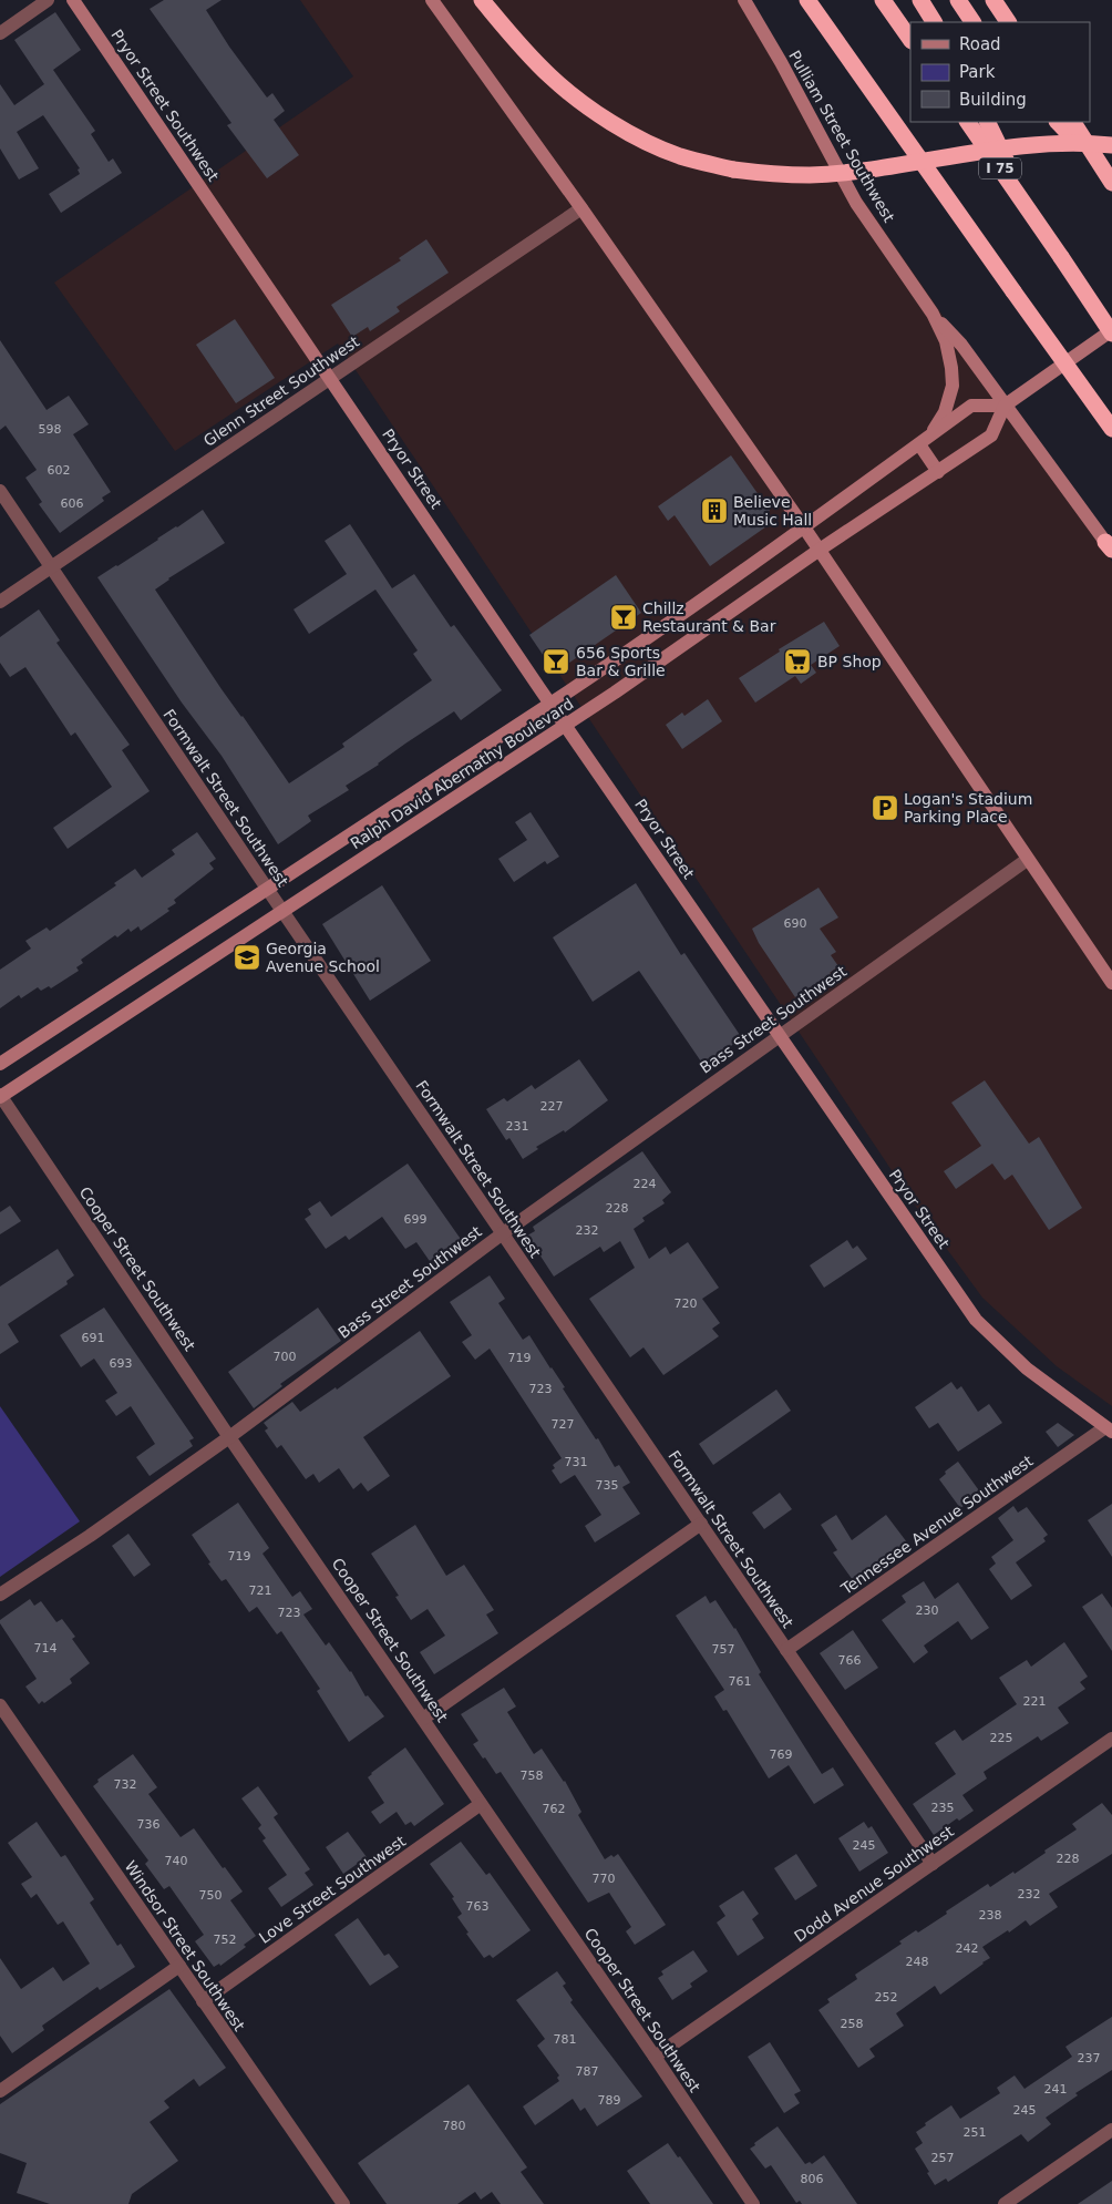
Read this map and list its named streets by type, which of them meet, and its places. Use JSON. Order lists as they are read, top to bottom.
{
  "streets": {
    "highway": ["I 75"],
    "main road": [
      "Pryor Street Southwest",
      "Pulliam Street Southwest",
      "Pryor Street",
      "Ralph David Abernathy Boulevard"
    ],
    "street": [
      "Glenn Street Southwest",
      "Formwalt Street Southwest",
      "Bass Street Southwest",
      "Cooper Street Southwest",
      "Tennessee Avenue Southwest",
      "Dodd Avenue Southwest",
      "Love Street Southwest",
      "Windsor Street Southwest"
    ]
  },
  "crossings": [
    ["Pryor Street Southwest", "Pryor Street"],
    ["Pulliam Street Southwest", "Ralph David Abernathy Boulevard"],
    ["Glenn Street Southwest", "Pryor Street"],
    ["Glenn Street Southwest", "Formwalt Street Southwest"],
    ["Pryor Street", "Ralph David Abernathy Boulevard"],
    ["Pryor Street", "Bass Street Southwest"],
    ["Pryor Street", "Tennessee Avenue Southwest"],
    ["Ralph David Abernathy Boulevard", "Formwalt Street Southwest"],
    ["Ralph David Abernathy Boulevard", "Cooper Street Southwest"],
    ["Formwalt Street Southwest", "Bass Street Southwest"],
    ["Formwalt Street Southwest", "Tennessee Avenue Southwest"],
    ["Formwalt Street Southwest", "Dodd Avenue Southwest"],
    ["Bass Street Southwest", "Cooper Street Southwest"],
    ["Cooper Street Southwest", "Dodd Avenue Southwest"],
    ["Cooper Street Southwest", "Love Street Southwest"],
    ["Love Street Southwest", "Windsor Street Southwest"]
  ],
  "places": {
    "building": ["Believe Music Hall"],
    "bar": ["Chillz Restaurant & Bar", "656 Sports Bar & Grille"],
    "supermarket": ["BP Shop"],
    "parking": ["Logan's Stadium Parking Place"],
    "school or university": ["Georgia Avenue School"]
  },
  "house_numbers": [
    "598",
    "602",
    "606",
    "690",
    "227",
    "231",
    "224",
    "228",
    "699",
    "232",
    "720",
    "691",
    "700",
    "719",
    "693",
    "723",
    "727",
    "731",
    "735",
    "719",
    "721",
    "230",
    "723",
    "714",
    "757",
    "766",
    "761",
    "221",
    "225",
    "769",
    "758",
    "732",
    "235",
    "762",
    "736",
    "245",
    "228",
    "740",
    "770",
    "232",
    "750",
    "763",
    "238",
    "752",
    "242",
    "248",
    "252",
    "258",
    "781",
    "237",
    "787",
    "241",
    "789",
    "245",
    "780",
    "251",
    "257",
    "806"
  ],
  "legend": ["Road", "Park", "Building"]
}
